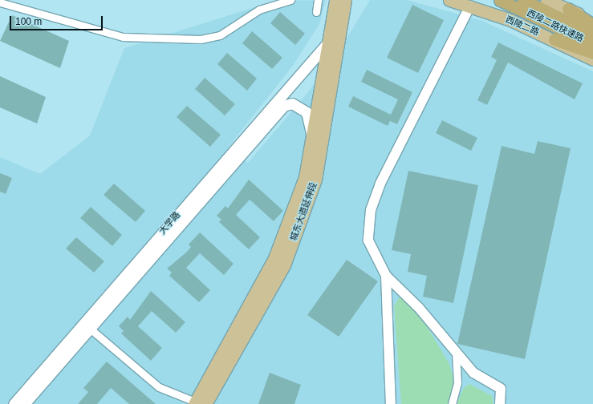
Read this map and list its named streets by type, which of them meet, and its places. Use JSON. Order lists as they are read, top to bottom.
{
  "streets": {
    "highway": ["西陵二路快速路"],
    "main road": ["西陵二路", "城东大道延伸段", "大学路"]
  },
  "crossings": [
    ["城东大道延伸段", "大学路"]
  ],
  "scale_bar": "100 m"
}
